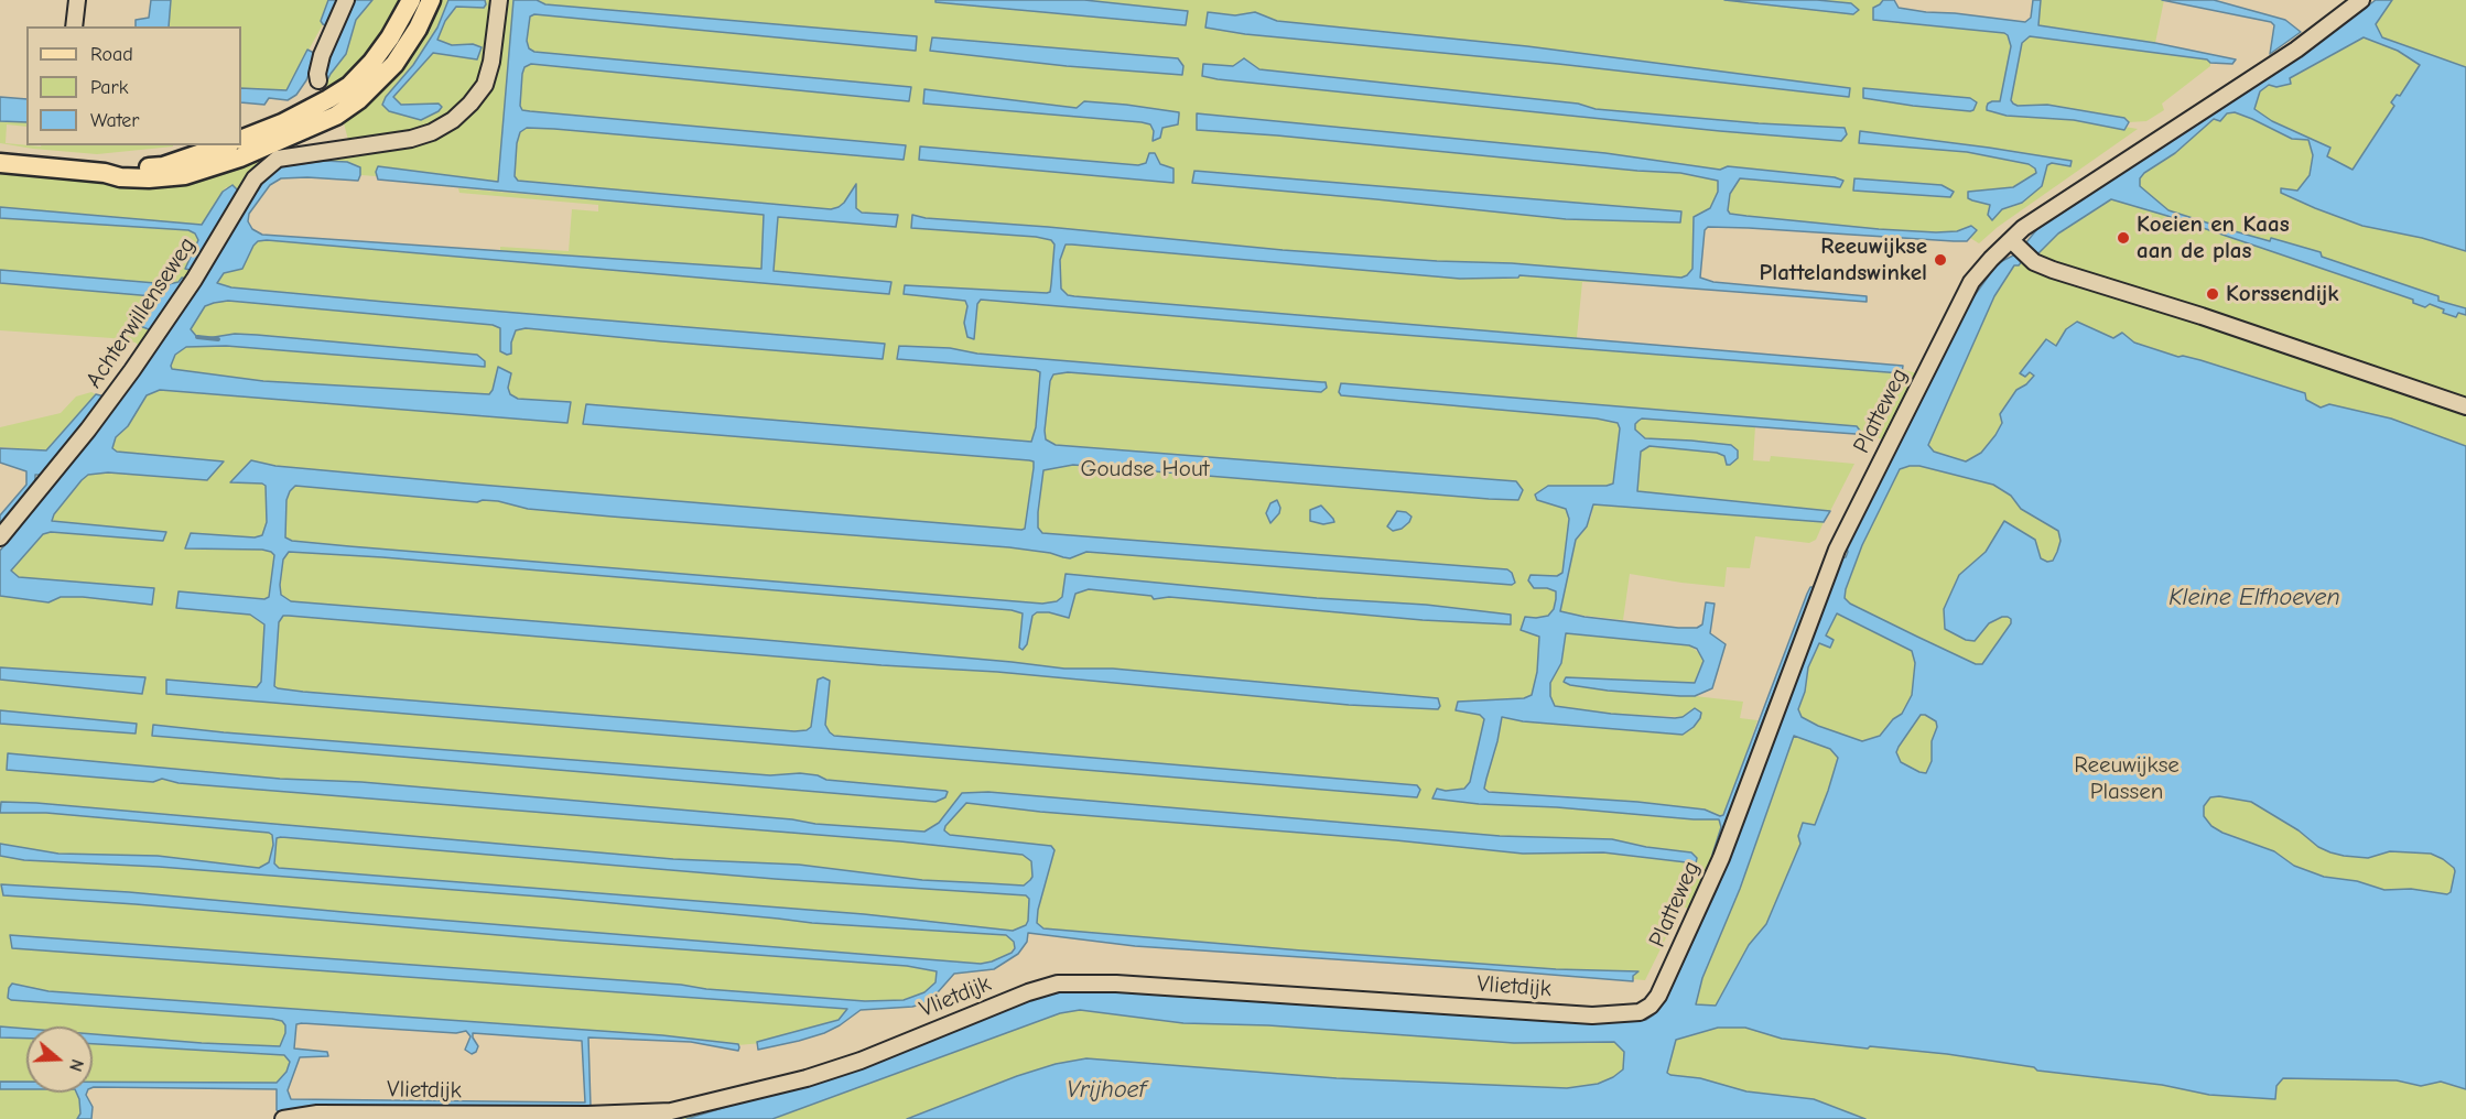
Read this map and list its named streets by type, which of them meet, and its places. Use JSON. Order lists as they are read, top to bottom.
{
  "streets": {
    "street": ["Achterwillenseweg", "Platteweg", "Vlietdijk"]
  },
  "crossings": [
    ["Platteweg", "Vlietdijk"]
  ],
  "water": ["Kleine Elfhoeven", "Vrijhoef"],
  "parks": ["Goudse Hout", "Reeuwijkse Plassen"],
  "places": ["Koeien en Kaas aan de plas", "Reeuwijkse Plattelandswinkel", "Korssendijk"],
  "legend": ["Road", "Park", "Water"],
  "north": "right"
}
